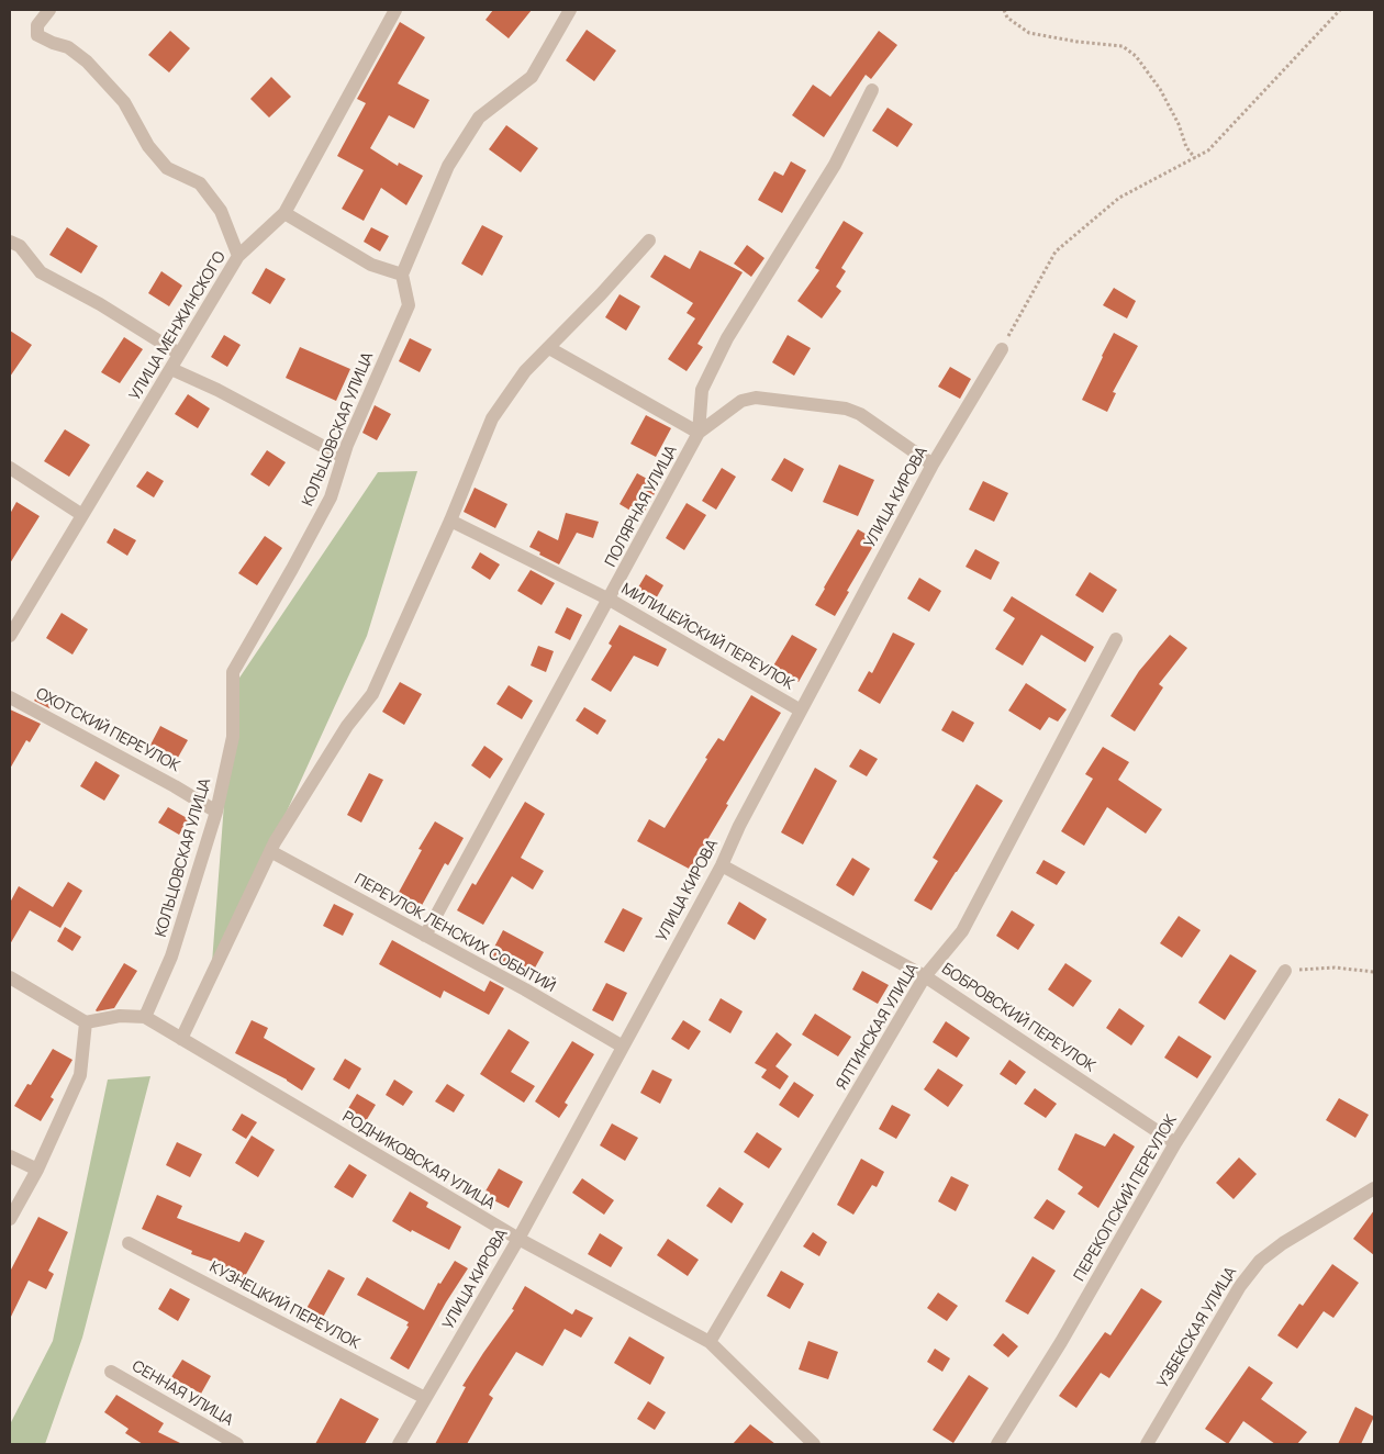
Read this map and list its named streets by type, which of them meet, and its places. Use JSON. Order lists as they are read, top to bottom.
{
  "streets": {
    "street": [
      "УЛИЦА МЕНЖИНСКОГО",
      "КОЛЬЦОВСКАЯ УЛИЦА",
      "УЛИЦА КИРОВА",
      "ПОЛЯРНАЯ УЛИЦА",
      "МИЛИЦЕЙСКИЙ ПЕРЕУЛОК",
      "ОХОТСКИЙ ПЕРЕУЛОК",
      "ПЕРЕУЛОК ЛЕНСКИХ СОБЫТИЙ",
      "БОБРОВСКИЙ ПЕРЕУЛОК",
      "ЯЛТИНСКАЯ УЛИЦА",
      "РОДНИКОВСКАЯ УЛИЦА",
      "ПЕРЕКОПСКИЙ ПЕРЕУЛОК",
      "КУЗНЕЦКИЙ ПЕРЕУЛОК",
      "УЗБЕКСКАЯ УЛИЦА",
      "СЕННАЯ УЛИЦА"
    ]
  },
  "crossings": [
    ["КОЛЬЦОВСКАЯ УЛИЦА", "ОХОТСКИЙ ПЕРЕУЛОК"],
    ["КОЛЬЦОВСКАЯ УЛИЦА", "РОДНИКОВСКАЯ УЛИЦА"],
    ["УЛИЦА КИРОВА", "МИЛИЦЕЙСКИЙ ПЕРЕУЛОК"],
    ["УЛИЦА КИРОВА", "ПЕРЕУЛОК ЛЕНСКИХ СОБЫТИЙ"],
    ["УЛИЦА КИРОВА", "БОБРОВСКИЙ ПЕРЕУЛОК"],
    ["УЛИЦА КИРОВА", "РОДНИКОВСКАЯ УЛИЦА"],
    ["УЛИЦА КИРОВА", "КУЗНЕЦКИЙ ПЕРЕУЛОК"],
    ["ПОЛЯРНАЯ УЛИЦА", "МИЛИЦЕЙСКИЙ ПЕРЕУЛОК"],
    ["ПОЛЯРНАЯ УЛИЦА", "ПЕРЕУЛОК ЛЕНСКИХ СОБЫТИЙ"],
    ["БОБРОВСКИЙ ПЕРЕУЛОК", "ЯЛТИНСКАЯ УЛИЦА"],
    ["БОБРОВСКИЙ ПЕРЕУЛОК", "ПЕРЕКОПСКИЙ ПЕРЕУЛОК"],
    ["ЯЛТИНСКАЯ УЛИЦА", "РОДНИКОВСКАЯ УЛИЦА"]
  ]
}
